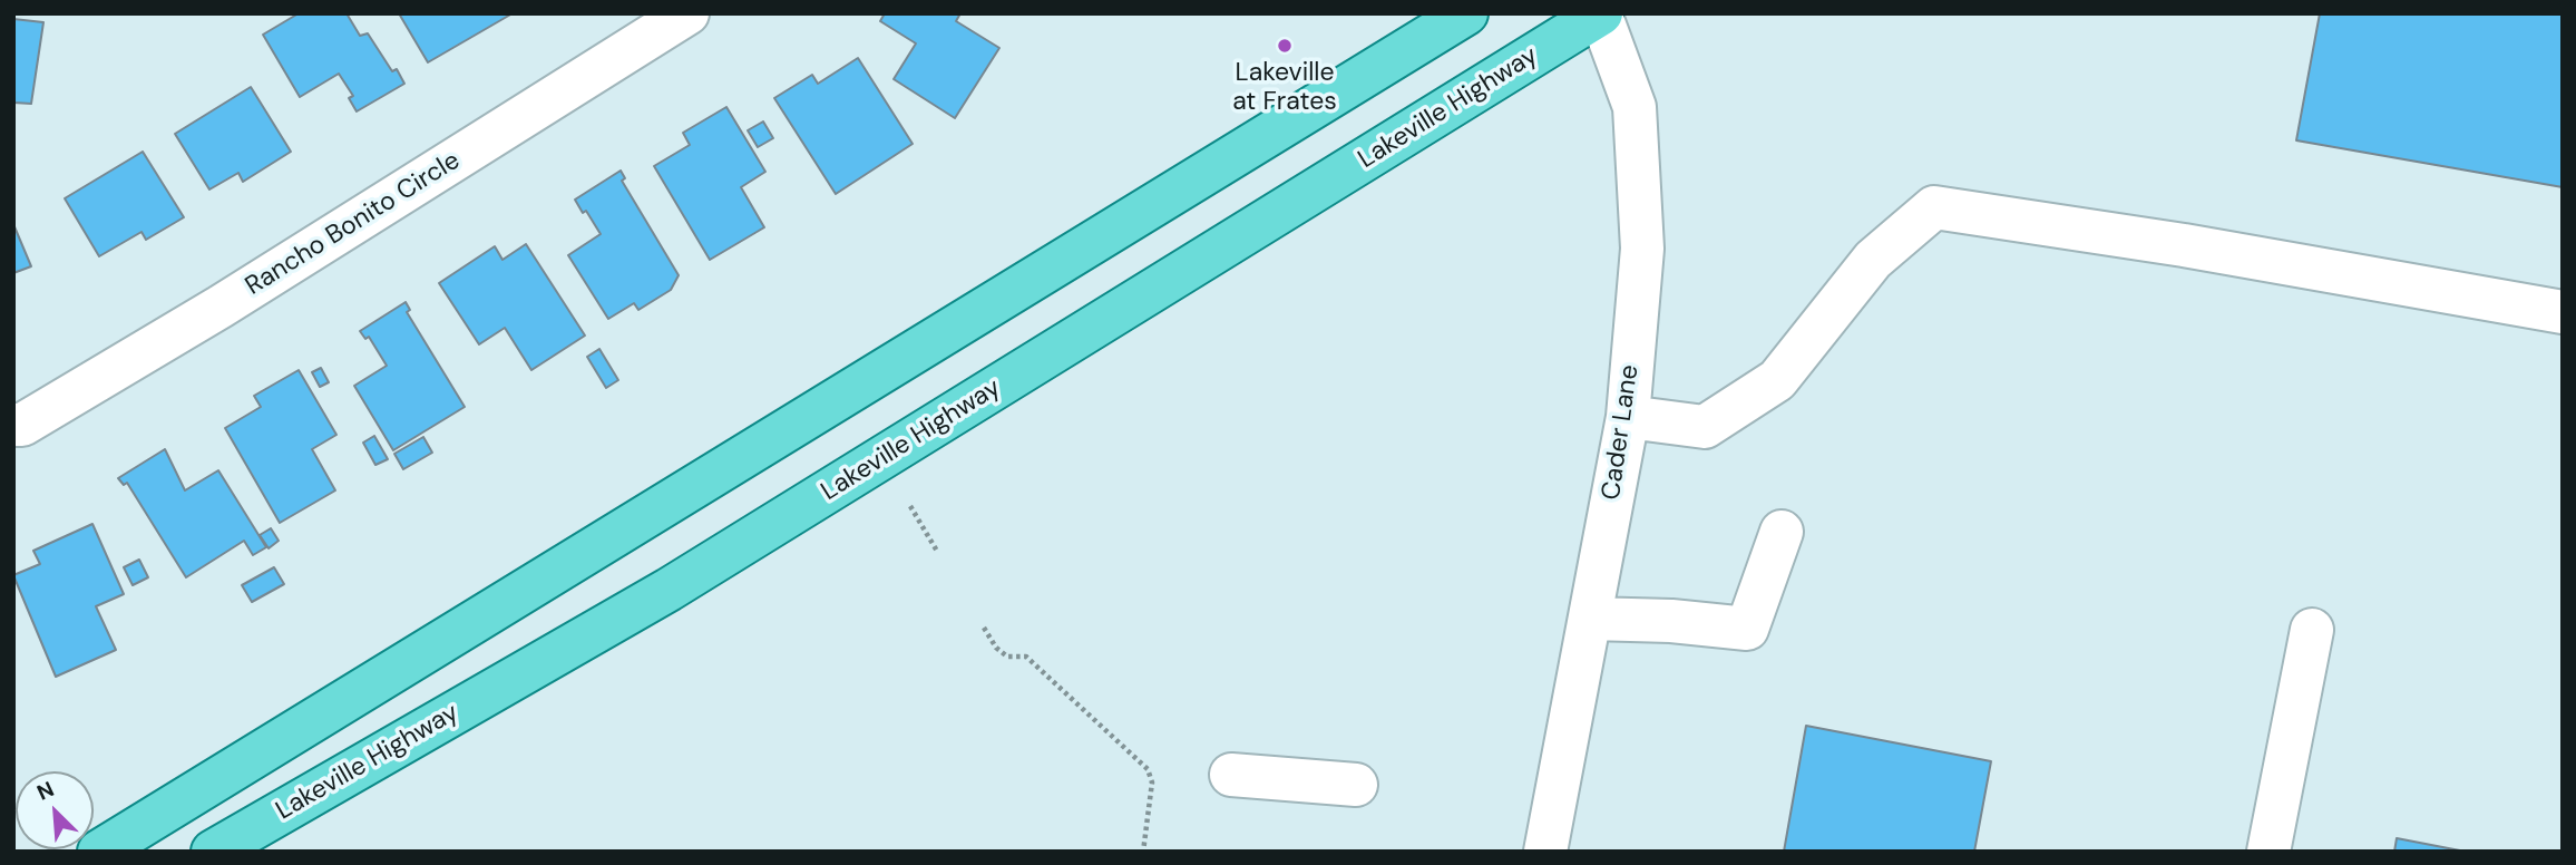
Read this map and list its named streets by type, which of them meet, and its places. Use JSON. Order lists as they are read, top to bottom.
{
  "streets": {
    "main road": ["Lakeville Highway"],
    "street": ["Rancho Bonito Circle", "Cader Lane"]
  },
  "crossings": [
    ["Lakeville Highway", "Cader Lane"]
  ],
  "places": ["Lakeville at Frates"],
  "north": "top left"
}
